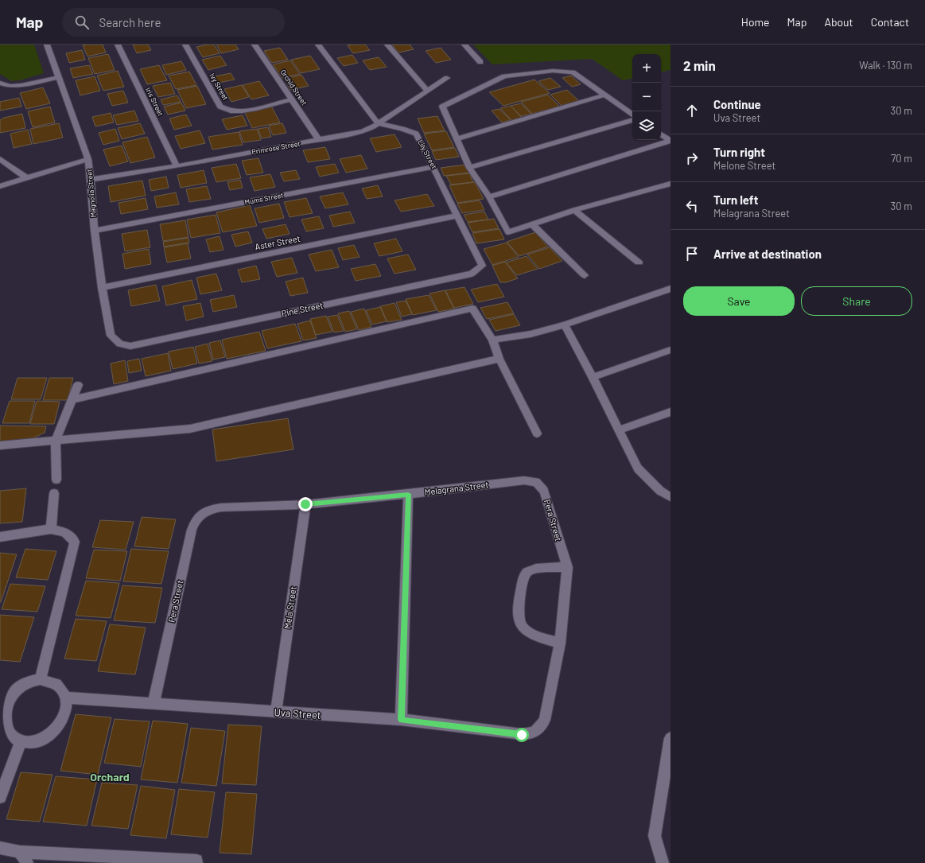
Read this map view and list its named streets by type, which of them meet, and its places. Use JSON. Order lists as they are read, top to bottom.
{
  "streets": {
    "street": [
      "Ivy Street",
      "Orchid Street",
      "Iris Street",
      "Primrose Street",
      "Lily Street",
      "Magnolia Street",
      "Mums Street",
      "Aster Street",
      "Pine Street",
      "Melagrana Street",
      "Pera Street",
      "Mela Street",
      "Uva Street"
    ]
  },
  "crossings": [
    ["Ivy Street", "Orchid Street"],
    ["Orchid Street", "Primrose Street"],
    ["Iris Street", "Primrose Street"],
    ["Primrose Street", "Lily Street"],
    ["Primrose Street", "Magnolia Street"],
    ["Lily Street", "Mums Street"],
    ["Lily Street", "Aster Street"],
    ["Lily Street", "Pine Street"],
    ["Magnolia Street", "Mums Street"],
    ["Magnolia Street", "Aster Street"],
    ["Magnolia Street", "Pine Street"],
    ["Melagrana Street", "Pera Street"],
    ["Melagrana Street", "Mela Street"],
    ["Pera Street", "Uva Street"],
    ["Mela Street", "Uva Street"]
  ],
  "districts": ["Orchard"],
  "page": {
    "header": "Map",
    "search": "Search here",
    "nav": [
      "Home",
      "Map",
      "About",
      "Contact"
    ],
    "heading": ["2 min", "Walk · 130 m"],
    "map_buttons": ["+", "−"],
    "list": [
      ["Continue", "Uva Street", "30 m"],
      ["Turn right", "Melone Street", "70 m"],
      ["Turn left", "Melagrana Street", "30 m"],
      "Arrive at destination"
    ],
    "buttons": ["Save", "Share"]
  }
}
